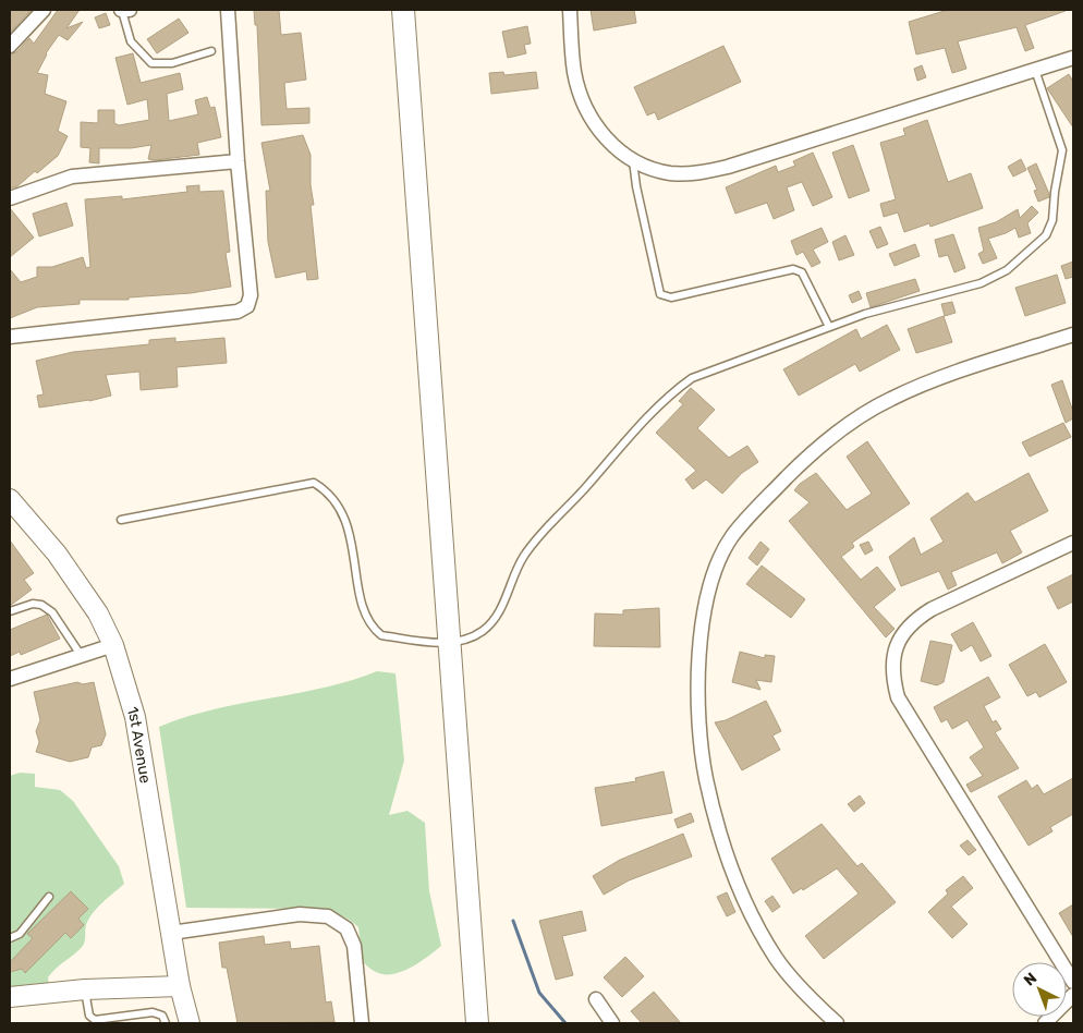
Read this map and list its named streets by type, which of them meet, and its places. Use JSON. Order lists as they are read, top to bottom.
{
  "streets": {
    "street": ["1st Avenue"]
  },
  "north": "top left"
}
